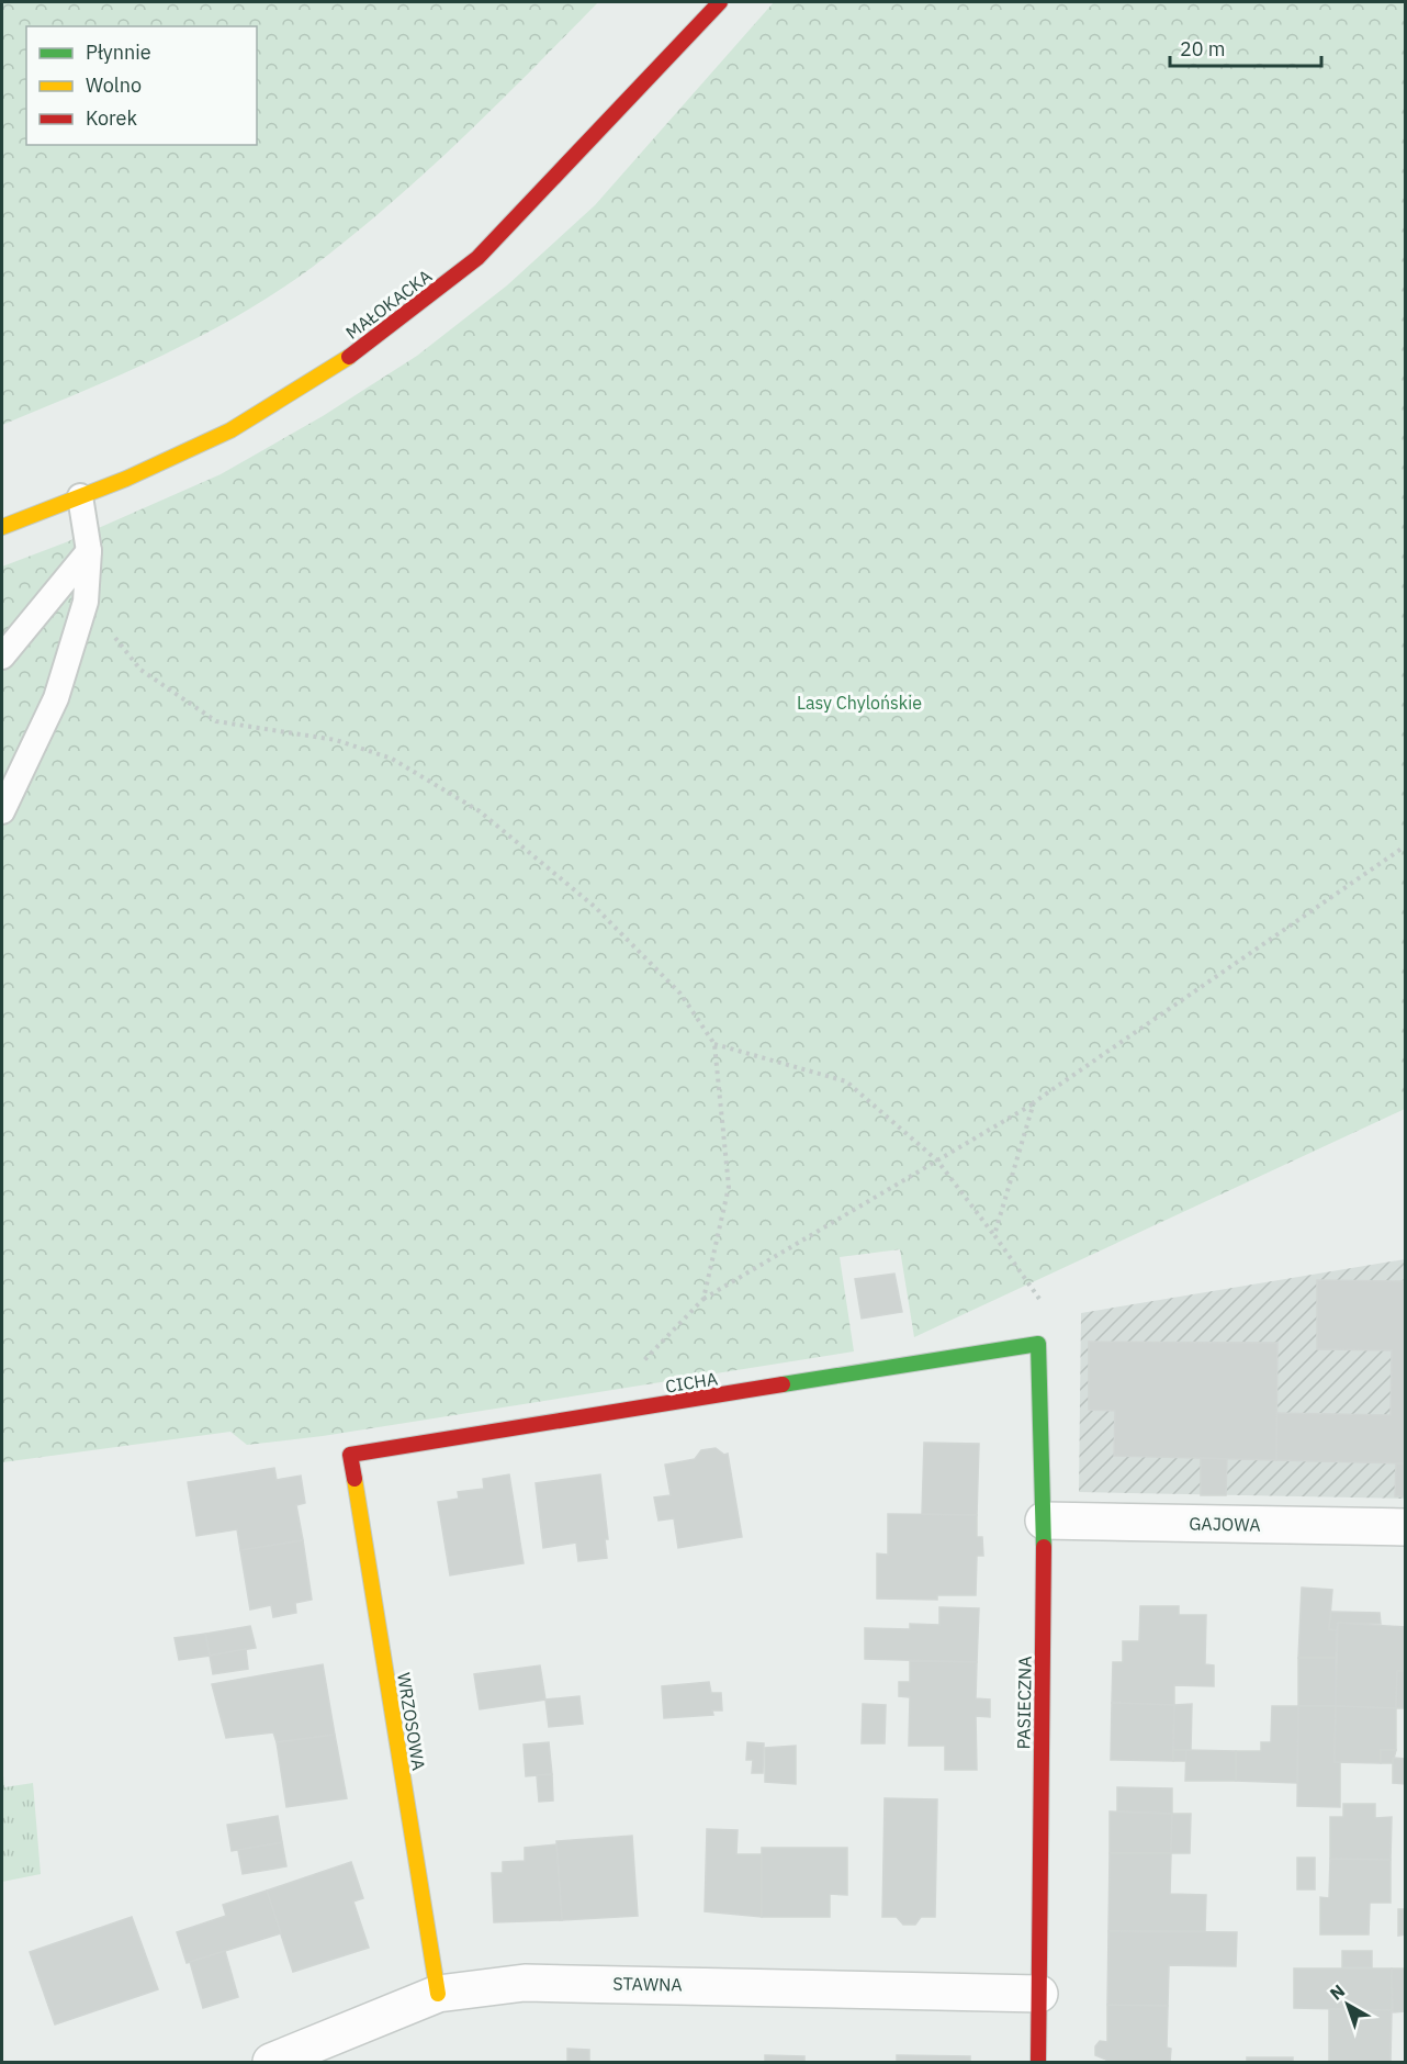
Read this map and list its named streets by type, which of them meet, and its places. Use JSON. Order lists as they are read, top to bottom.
{
  "streets": {
    "street": [
      "MAŁOKACKA",
      "CICHA",
      "GAJOWA",
      "PASIECZNA",
      "WRZOSOWA",
      "STAWNA"
    ]
  },
  "crossings": [
    ["CICHA", "PASIECZNA"],
    ["CICHA", "WRZOSOWA"],
    ["GAJOWA", "PASIECZNA"],
    ["PASIECZNA", "STAWNA"],
    ["WRZOSOWA", "STAWNA"]
  ],
  "parks": ["Lasy Chylońskie"],
  "legend": ["Płynnie", "Wolno", "Korek"],
  "scale_bar": "20 m",
  "north": "top left"
}
